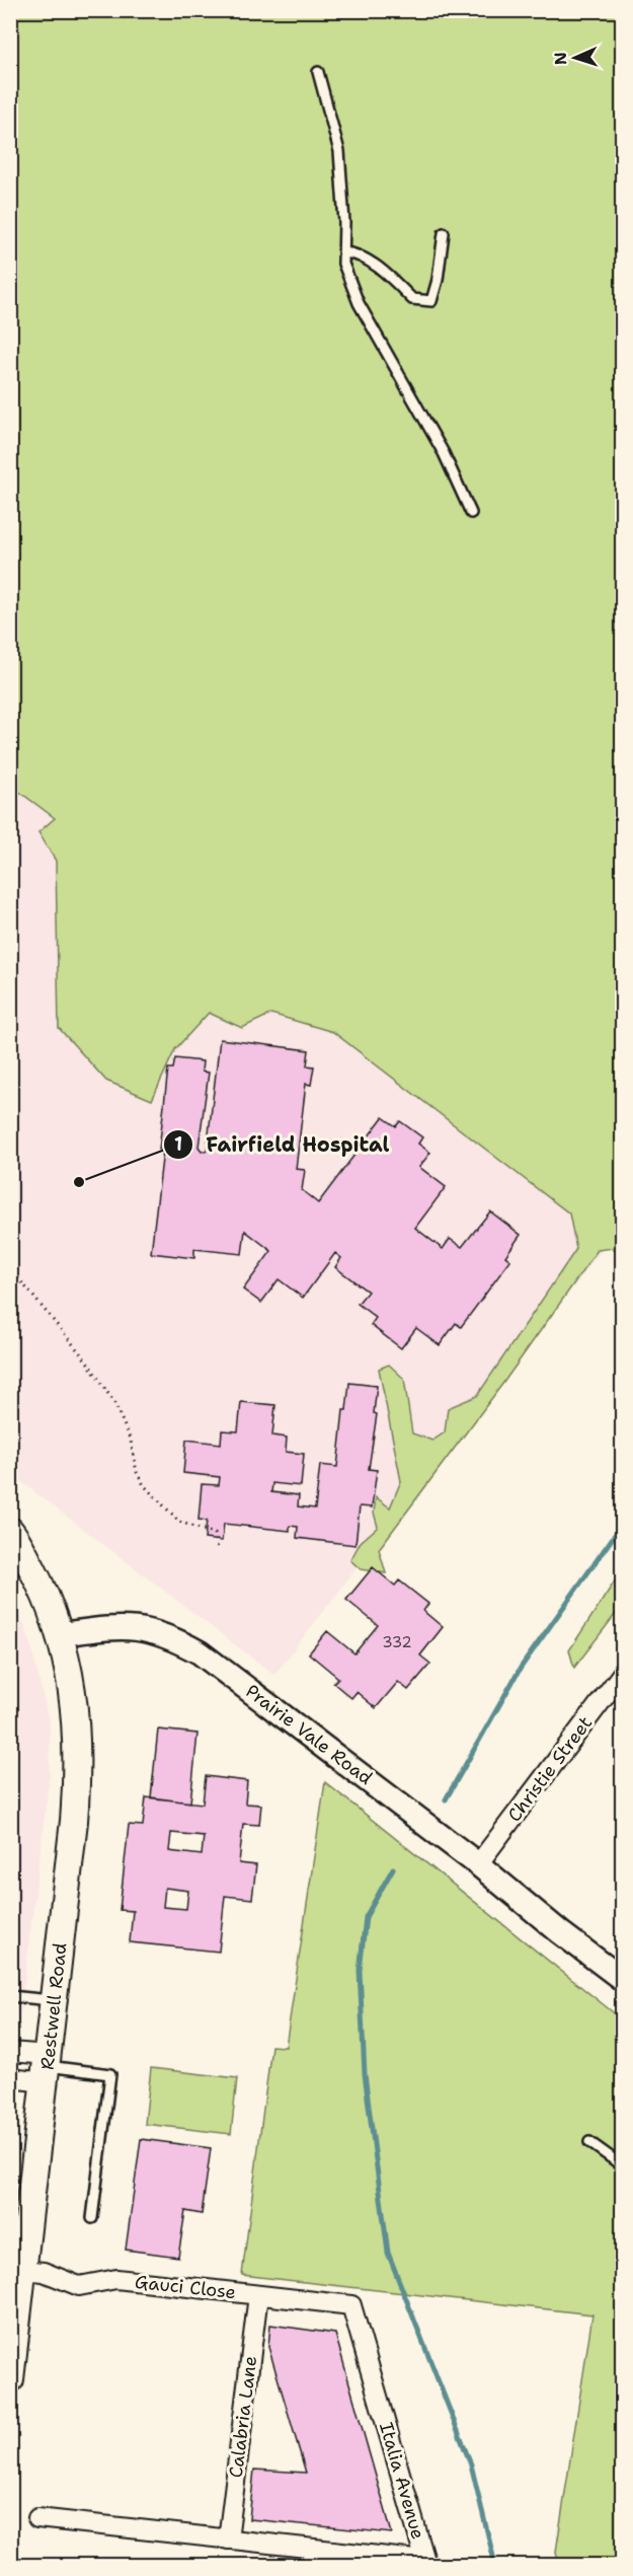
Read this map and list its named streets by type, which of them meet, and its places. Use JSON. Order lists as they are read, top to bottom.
{
  "streets": {
    "main road": ["Restwell Road"],
    "street": [
      "Prairie Vale Road",
      "Christie Street",
      "Gauci Close",
      "Calabria Lane",
      "Italia Avenue"
    ]
  },
  "crossings": [
    ["Prairie Vale Road", "Christie Street"],
    ["Prairie Vale Road", "Restwell Road"],
    ["Restwell Road", "Gauci Close"],
    ["Gauci Close", "Calabria Lane"],
    ["Gauci Close", "Italia Avenue"],
    ["Calabria Lane", "Italia Avenue"]
  ],
  "places": ["Fairfield Hospital"],
  "house_numbers": ["332"],
  "north": "left"
}
